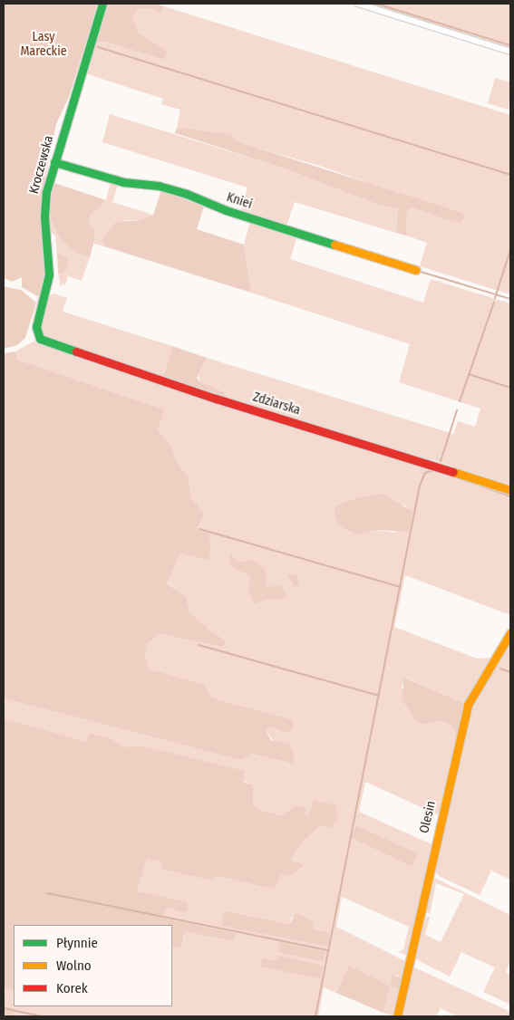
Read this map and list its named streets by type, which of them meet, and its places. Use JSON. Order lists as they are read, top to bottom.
{
  "streets": {
    "street": [
      "Kroczewska",
      "Kniei",
      "Zdziarska",
      "Olesin"
    ]
  },
  "crossings": [
    ["Kroczewska", "Kniei"],
    ["Kroczewska", "Zdziarska"]
  ],
  "parks": ["Lasy Mareckie"],
  "legend": ["Płynnie", "Wolno", "Korek"]
}
